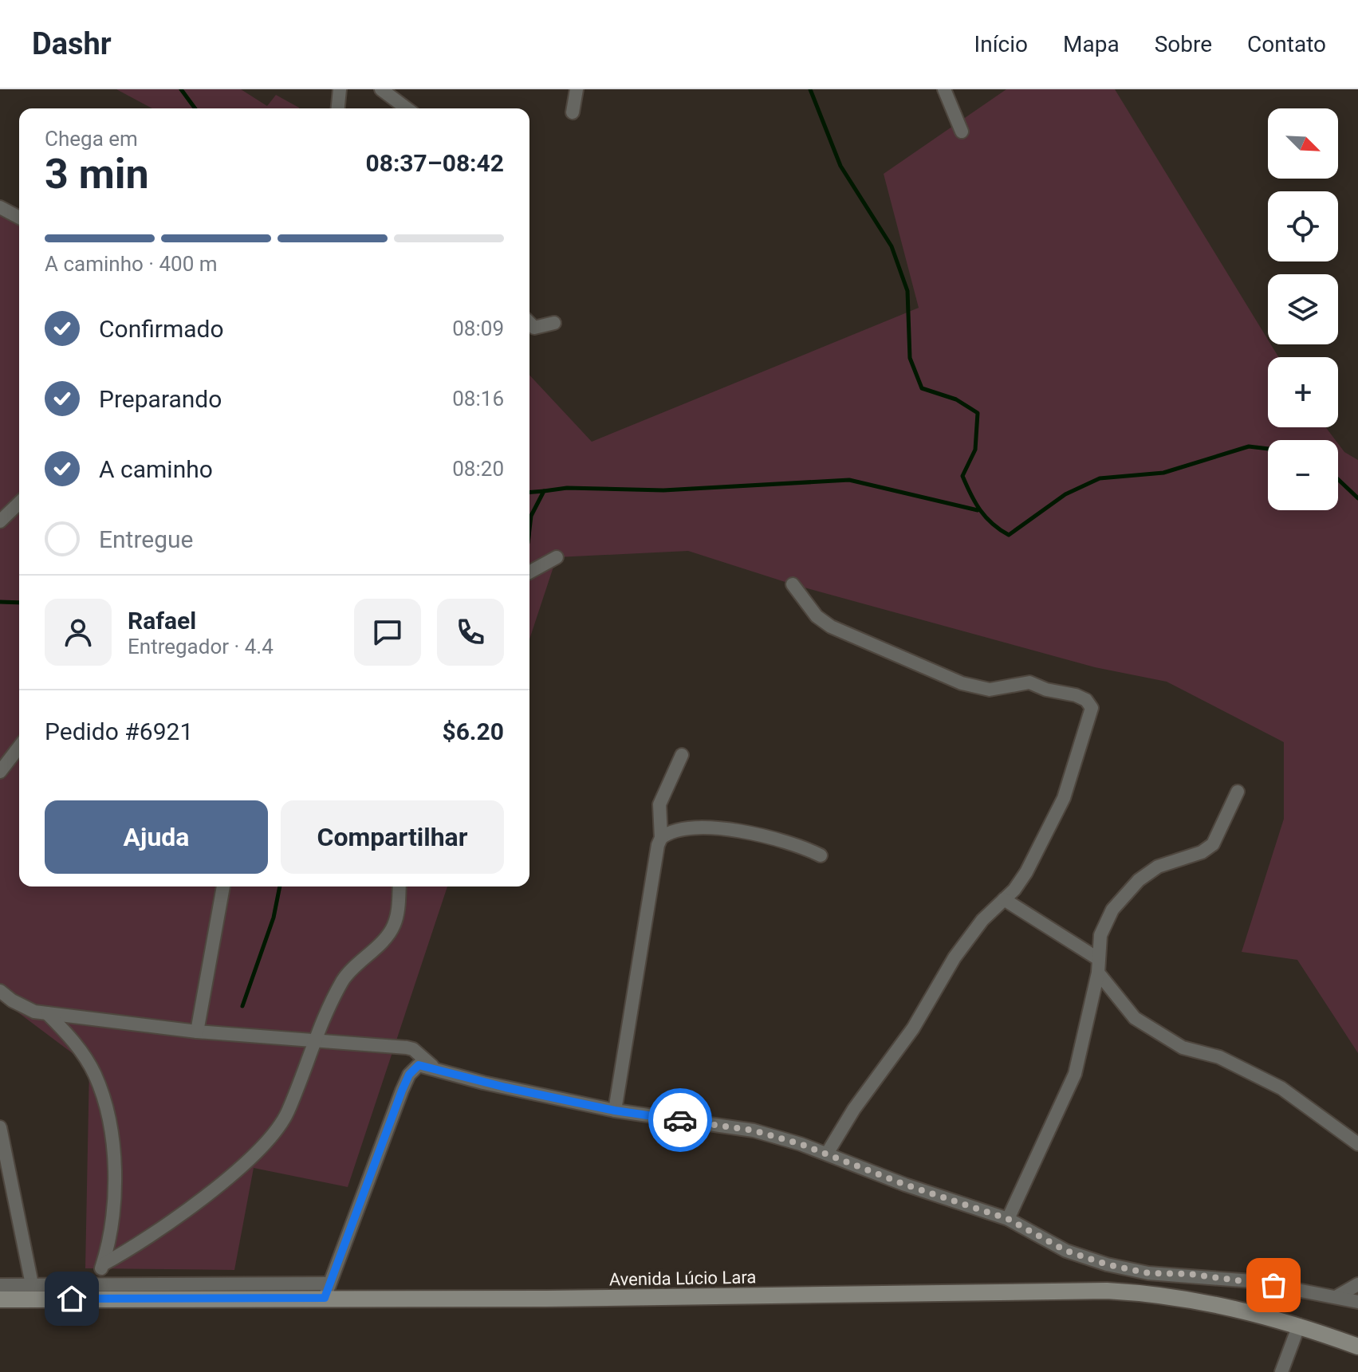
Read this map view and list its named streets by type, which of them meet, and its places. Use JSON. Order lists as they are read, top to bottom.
{
  "streets": {
    "main road": ["Avenida Lúcio Lara"]
  },
  "north": "bottom right",
  "page": {
    "header": "Dashr",
    "nav": [
      "Início",
      "Mapa",
      "Sobre",
      "Contato"
    ],
    "map_buttons": ["+", "−"],
    "heading": ["3 min", "Chega em", "08:37–08:42"],
    "panel": [
      "Rafael",
      "Entregador · 4.4",
      "Pedido #6921",
      "$6.20"
    ],
    "bar": "A caminho · 400 m",
    "list": [
      ["Confirmado", "08:09"],
      ["Preparando", "08:16"],
      ["A caminho", "08:20"],
      "Entregue"
    ],
    "buttons": ["Ajuda", "Compartilhar"]
  }
}
